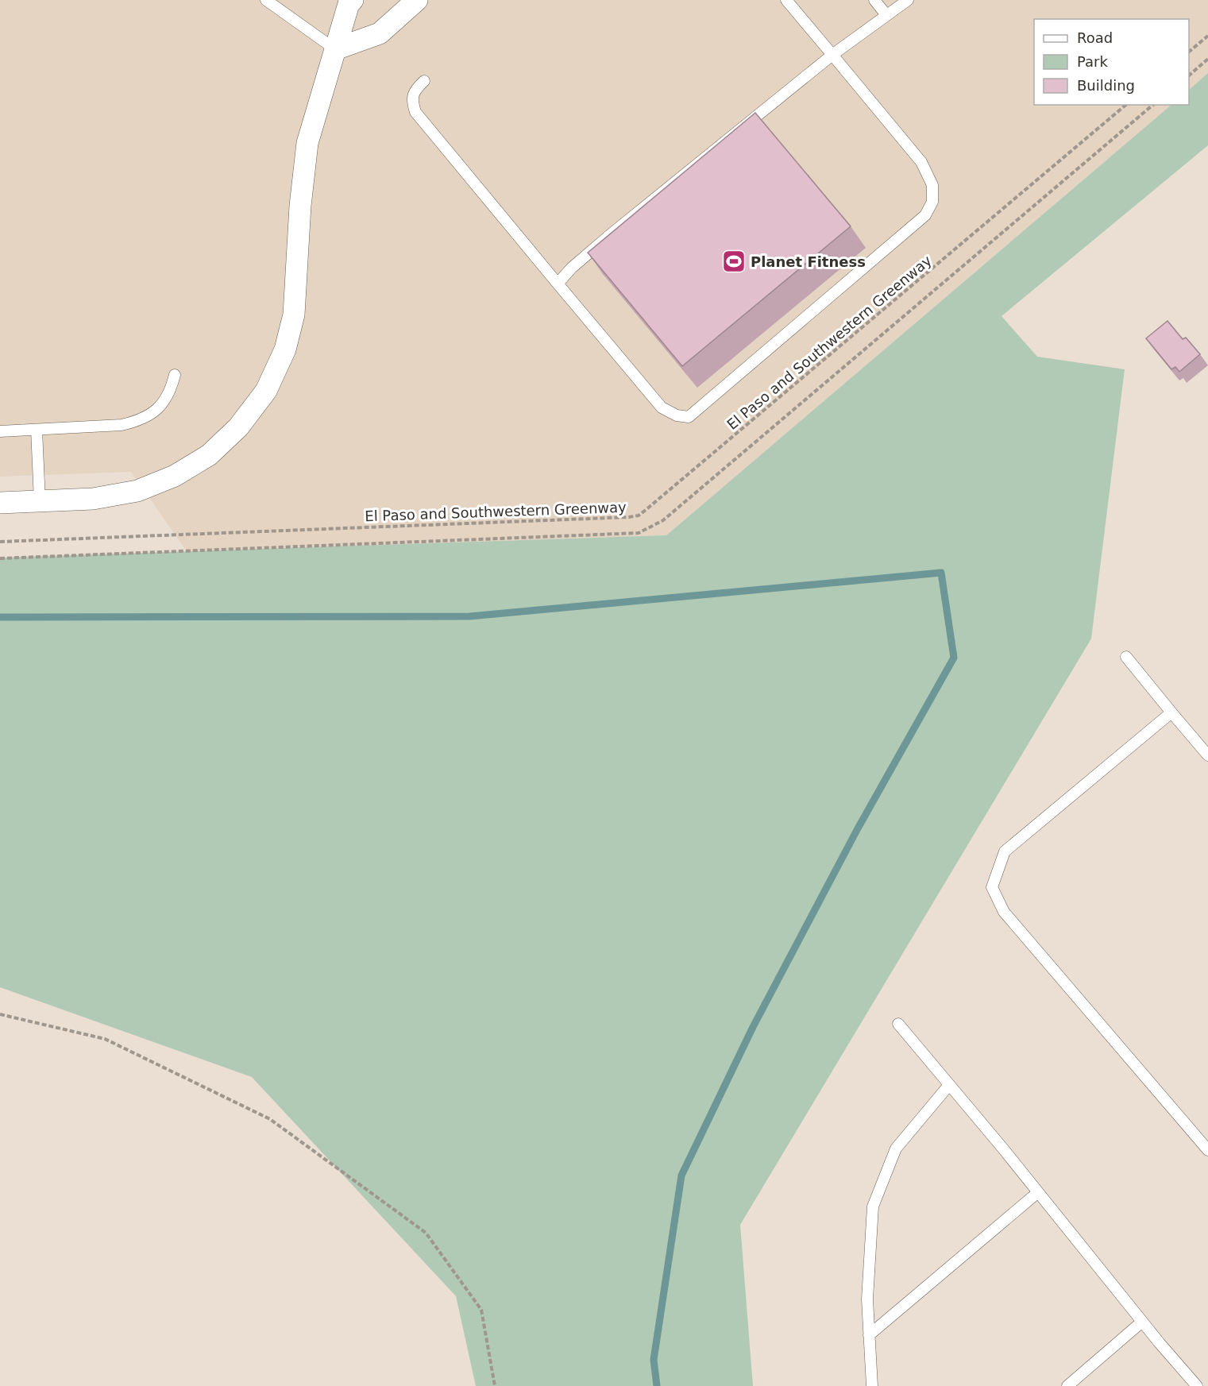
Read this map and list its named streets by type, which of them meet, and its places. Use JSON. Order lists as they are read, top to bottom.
{
  "streets": {
    "path": ["El Paso and Southwestern Greenway"]
  },
  "places": {
    "sports": ["Planet Fitness"]
  },
  "legend": ["Road", "Park", "Building"]
}
